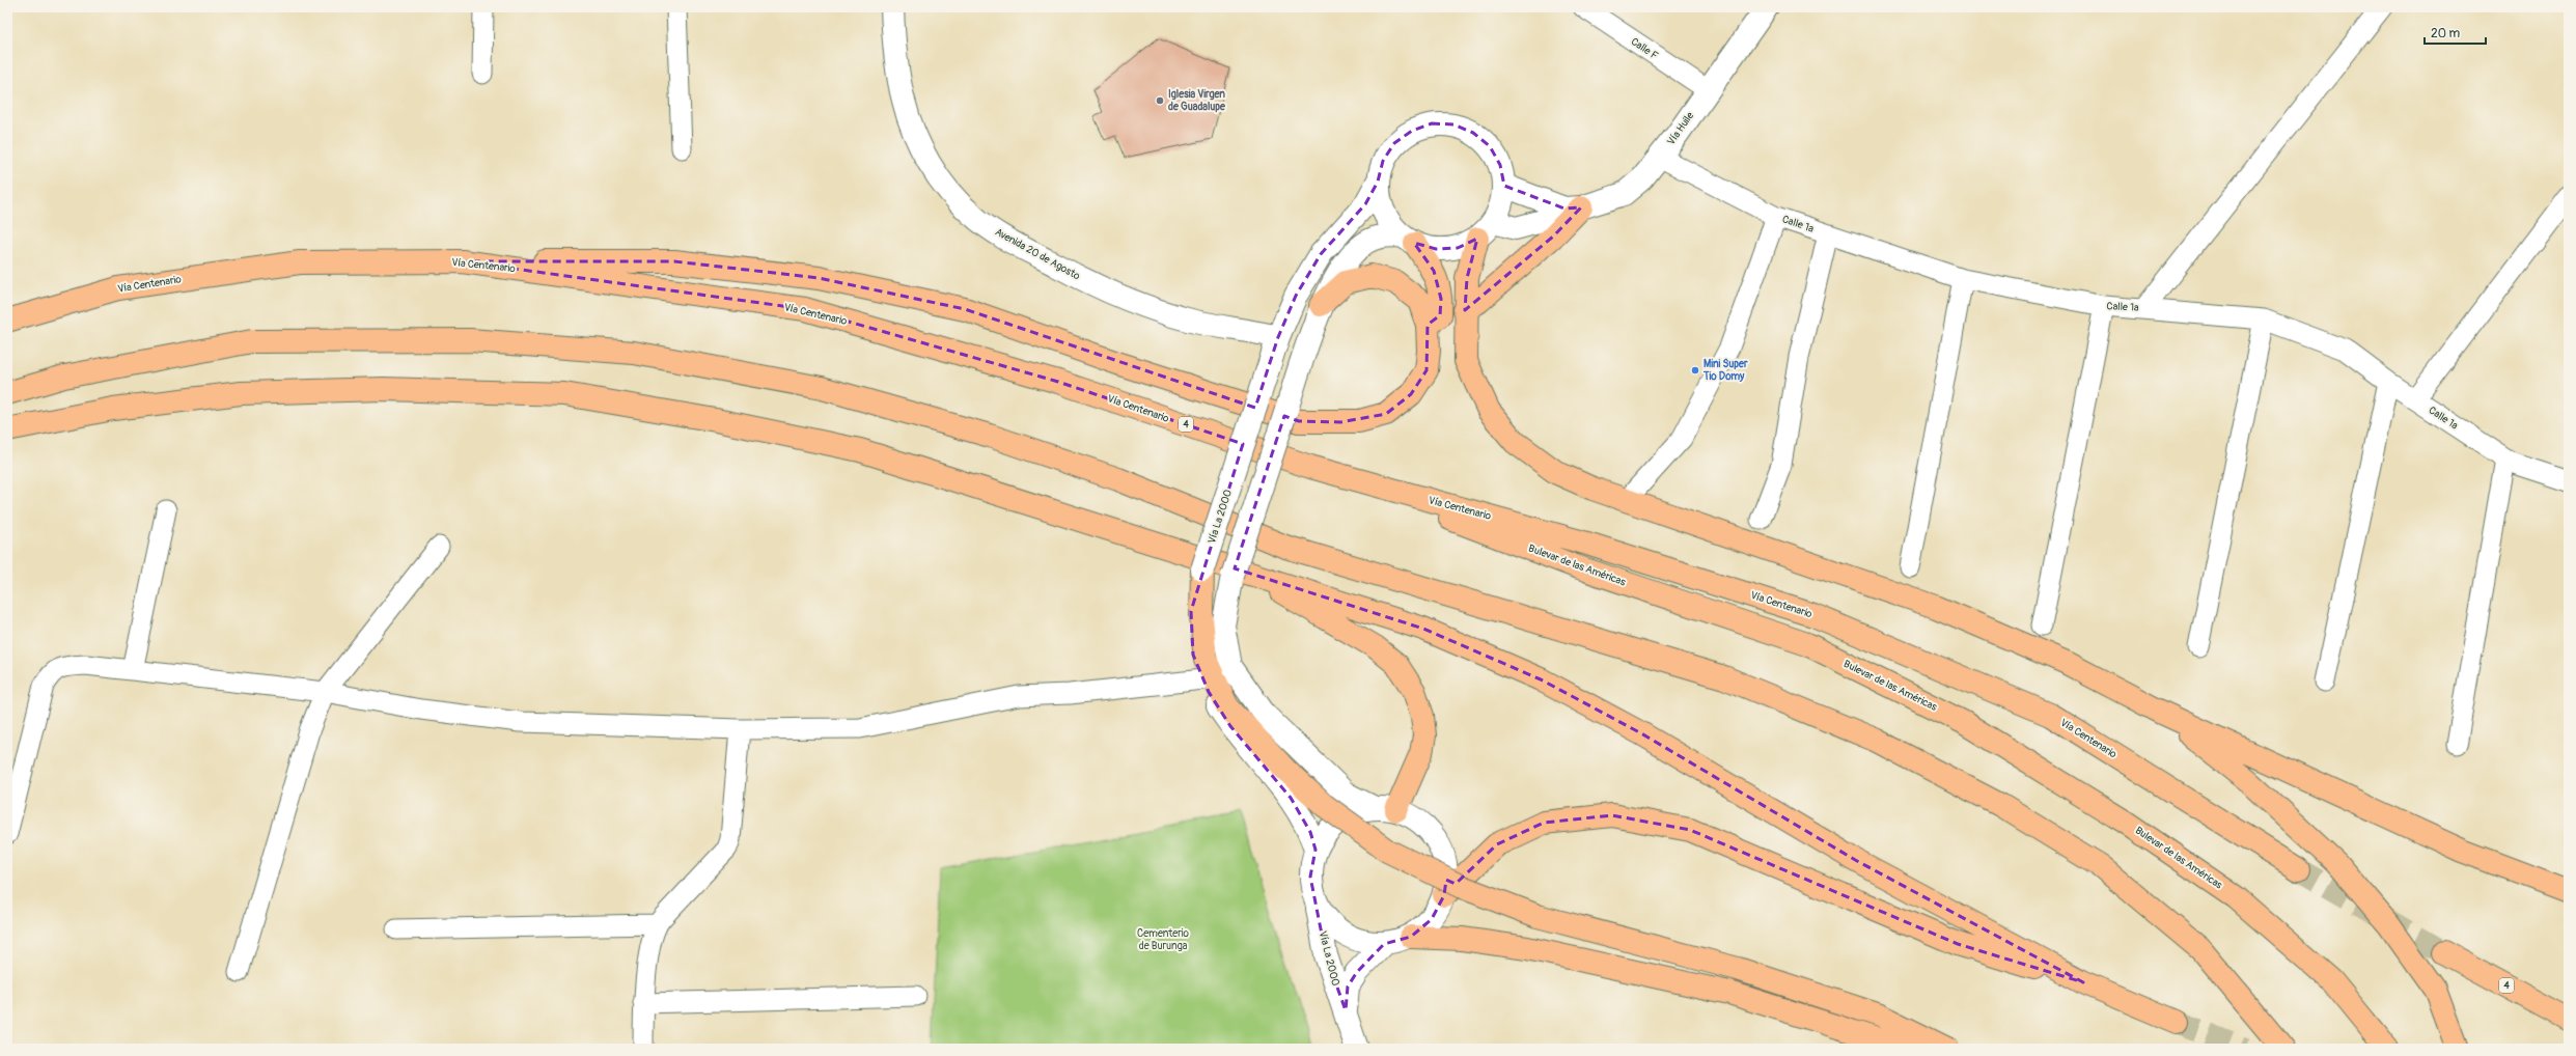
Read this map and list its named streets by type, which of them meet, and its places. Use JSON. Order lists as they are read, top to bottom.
{
  "streets": {
    "highway": ["Vía Centenario", "4", "Bulevar de las Américas"],
    "street": [
      "Calle F",
      "Vía Huile",
      "Calle 1a",
      "Avenida 20 de Agosto",
      "Vía La 2000"
    ]
  },
  "crossings": [
    ["Calle F", "Vía Huile"],
    ["Vía Huile", "Calle 1a"],
    ["Vía Huile", "Vía La 2000"],
    ["Avenida 20 de Agosto", "Vía La 2000"],
    ["Vía Centenario", "Bulevar de las Américas"]
  ],
  "parks": ["Cementerio de Burunga"],
  "places": ["Iglesia Virgen de Guadalupe", "Mini Super Tio Domy"],
  "scale_bar": "20 m"
}
